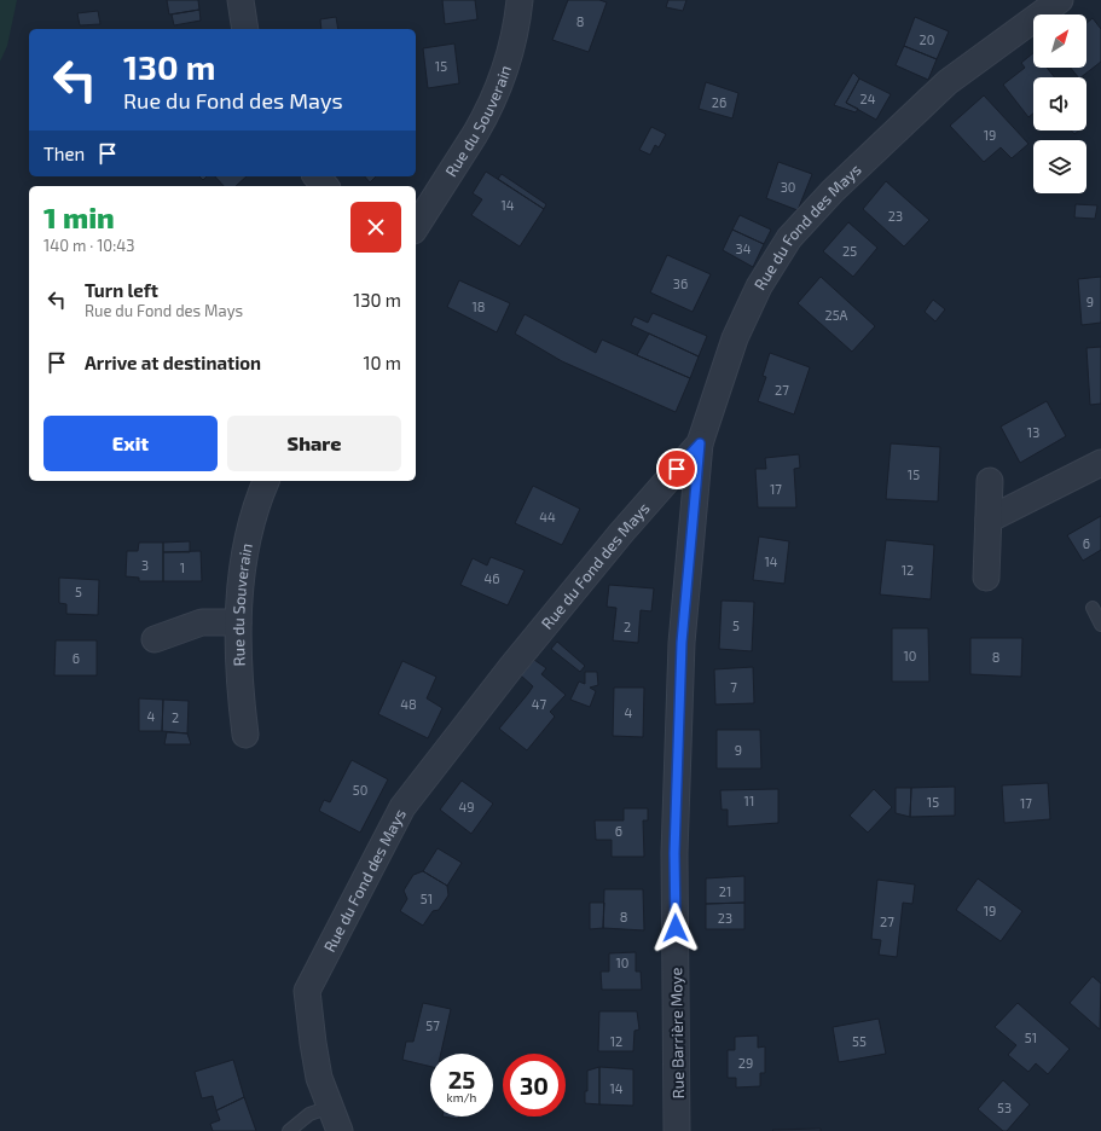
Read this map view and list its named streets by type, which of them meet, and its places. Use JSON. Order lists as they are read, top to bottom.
{
  "streets": {
    "street": ["Rue du Souverain", "Rue du Fond des Mays", "Rue Barrière Moye"]
  },
  "crossings": [
    ["Rue du Fond des Mays", "Rue Barrière Moye"]
  ],
  "house_numbers": [
    "8",
    "20",
    "15",
    "24",
    "26",
    "19",
    "30",
    "14",
    "23",
    "34",
    "25",
    "36",
    "9",
    "18",
    "25A",
    "27",
    "13",
    "15",
    "17",
    "44",
    "6",
    "14",
    "3",
    "1",
    "12",
    "46",
    "5",
    "5",
    "2",
    "10",
    "8",
    "6",
    "7",
    "48",
    "47",
    "4",
    "4",
    "2",
    "9",
    "50",
    "11",
    "15",
    "17",
    "49",
    "6",
    "21",
    "51",
    "19",
    "8",
    "23",
    "27",
    "10",
    "57",
    "51",
    "12",
    "55",
    "29",
    "14",
    "53"
  ],
  "north": "top right",
  "page": {
    "turn": ["130 m", "Rue du Fond des Mays"],
    "then": "Then",
    "heading": ["1 min", "140 m · 10:43"],
    "list": [
      {
        "name": "Turn left",
        "note": "Rue du Fond des Mays",
        "value": "130 m"
      },
      {
        "name": "Arrive at destination",
        "value": "10 m"
      }
    ],
    "buttons": ["Exit", "Share"],
    "speed": "25 km/h",
    "limit": "30"
  }
}
